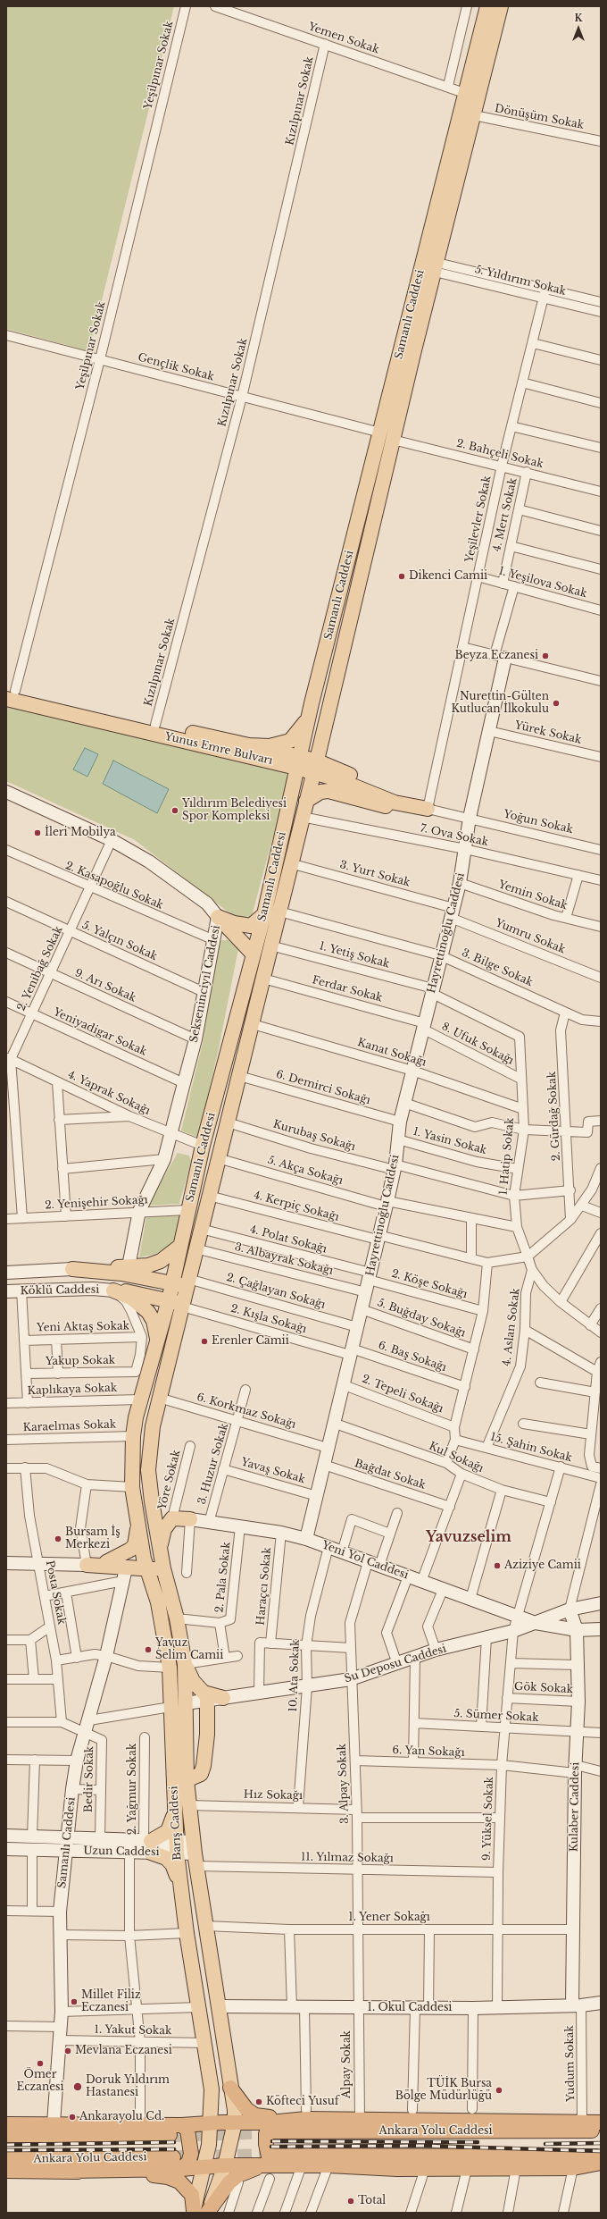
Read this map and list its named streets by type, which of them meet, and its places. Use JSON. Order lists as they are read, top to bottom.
{
  "streets": {
    "highway": ["Ankara Yolu Caddesi"],
    "main road": [
      "Samanlı Caddesi",
      "Yunus Emre Bulvarı",
      "Hayrettinoğlu Caddesi",
      "Sekseninciyıl Caddesi",
      "Köklü Caddesi",
      "Yeni Yol Caddesi",
      "Su Deposu Caddesi",
      "Kulaber Caddesi",
      "Barış Caddesi",
      "Uzun Caddesi",
      "1. Okul Caddesi"
    ],
    "street": [
      "Yemen Sokak",
      "Yeşilpınar Sokak",
      "Kızılpınar Sokak",
      "Dönüşüm Sokak",
      "5. Yıldırım Sokak",
      "Gençlik Sokak",
      "2. Bahçeli Sokak",
      "4. Mert Sokak",
      "Yeşilevler Sokak",
      "1. Yeşilova Sokak",
      "Yürek Sokak",
      "Yoğun Sokak",
      "7. Ova Sokak",
      "3. Yurt Sokak",
      "2. Kasapoğlu Sokak",
      "Yemin Sokak",
      "Yumru Sokak",
      "5. Yalçın Sokak",
      "1. Yetiş Sokak",
      "3. Bilge Sokak",
      "2. Yenibağ Sokak",
      "9. Arı Sokak",
      "Ferdar Sokak",
      "Yeniyadigar Sokak",
      "8. Ufuk Sokağı",
      "Kanat Sokağı",
      "6. Demirci Sokağı",
      "4. Yaprak Sokağı",
      "2. Gürdağ Sokak",
      "Kurubaş Sokağı",
      "1. Yasin Sokak",
      "1. Hatip Sokak",
      "5. Akça Sokağı",
      "2. Yenişehir Sokağı",
      "4. Kerpiç Sokağı",
      "4. Polat Sokağı",
      "3. Albayrak Sokağı",
      "2. Köşe Sokağı",
      "2. Çağlayan Sokağı",
      "5. Buğday Sokağı",
      "2. Kışla Sokağı",
      "Yeni Aktaş Sokak",
      "4. Aslan Sokak",
      "6. Baş Sokağı",
      "Yakup Sokak",
      "Kaplıkaya Sokak",
      "2. Tepeli Sokağı",
      "6. Korkmaz Sokağı",
      "Karaelmas Sokak",
      "15. Şahin Sokak",
      "Kul Sokağı",
      "3. Huzur Sokak",
      "Yavaş Sokak",
      "Bağdat Sokak",
      "Yöre Sokak",
      "2. Pala Sokak",
      "Haraçcı Sokak",
      "Posta Sokak",
      "10. Ata Sokak",
      "Gök Sokak",
      "5. Sümer Sokak",
      "6. Yan Sokağı",
      "Bedir Sokak",
      "3. Alpay Sokak",
      "2. Yağmur Sokak",
      "Hız Sokağı",
      "9. Yüksel Sokak",
      "11. Yılmaz Sokağı",
      "1. Yener Sokağı",
      "1. Yakut Sokak",
      "Yudum Sokak",
      "Alpay Sokak"
    ]
  },
  "crossings": [
    ["Yemen Sokak", "Kızılpınar Sokak"],
    ["Yemen Sokak", "Samanlı Caddesi"],
    ["Yeşilpınar Sokak", "Gençlik Sokak"],
    ["Yeşilpınar Sokak", "Yunus Emre Bulvarı"],
    ["Kızılpınar Sokak", "Gençlik Sokak"],
    ["Kızılpınar Sokak", "Yunus Emre Bulvarı"],
    ["Dönüşüm Sokak", "Samanlı Caddesi"],
    ["5. Yıldırım Sokak", "Samanlı Caddesi"],
    ["5. Yıldırım Sokak", "Yeşilevler Sokak"],
    ["Samanlı Caddesi", "Gençlik Sokak"],
    ["Samanlı Caddesi", "2. Bahçeli Sokak"],
    ["Samanlı Caddesi", "Yunus Emre Bulvarı"],
    ["Samanlı Caddesi", "7. Ova Sokak"],
    ["Samanlı Caddesi", "3. Yurt Sokak"],
    ["Samanlı Caddesi", "1. Yetiş Sokak"],
    ["Samanlı Caddesi", "3. Bilge Sokak"],
    ["Samanlı Caddesi", "Ferdar Sokak"],
    ["Samanlı Caddesi", "Kanat Sokağı"],
    ["Samanlı Caddesi", "6. Demirci Sokağı"],
    ["Samanlı Caddesi", "4. Yaprak Sokağı"],
    ["Samanlı Caddesi", "Kurubaş Sokağı"],
    ["Samanlı Caddesi", "5. Akça Sokağı"],
    ["Samanlı Caddesi", "2. Yenişehir Sokağı"],
    ["Samanlı Caddesi", "4. Kerpiç Sokağı"],
    ["Samanlı Caddesi", "4. Polat Sokağı"],
    ["Samanlı Caddesi", "3. Albayrak Sokağı"],
    ["Samanlı Caddesi", "2. Çağlayan Sokağı"],
    ["Samanlı Caddesi", "2. Kışla Sokağı"],
    ["Samanlı Caddesi", "Kaplıkaya Sokak"],
    ["Samanlı Caddesi", "6. Korkmaz Sokağı"],
    ["Samanlı Caddesi", "Karaelmas Sokak"],
    ["Samanlı Caddesi", "Bedir Sokak"],
    ["Samanlı Caddesi", "Barış Caddesi"],
    ["Samanlı Caddesi", "Uzun Caddesi"],
    ["Samanlı Caddesi", "1. Yakut Sokak"],
    ["Gençlik Sokak", "2. Bahçeli Sokak"],
    ["2. Bahçeli Sokak", "4. Mert Sokak"],
    ["2. Bahçeli Sokak", "Yeşilevler Sokak"],
    ["4. Mert Sokak", "1. Yeşilova Sokak"],
    ["Yeşilevler Sokak", "1. Yeşilova Sokak"],
    ["Yeşilevler Sokak", "Yoğun Sokak"],
    ["Yoğun Sokak", "Hayrettinoğlu Caddesi"],
    ["7. Ova Sokak", "Hayrettinoğlu Caddesi"],
    ["3. Yurt Sokak", "Hayrettinoğlu Caddesi"],
    ["3. Yurt Sokak", "Yumru Sokak"],
    ["2. Kasapoğlu Sokak", "2. Yenibağ Sokak"],
    ["2. Kasapoğlu Sokak", "Sekseninciyıl Caddesi"],
    ["Yemin Sokak", "Hayrettinoğlu Caddesi"],
    ["Hayrettinoğlu Caddesi", "Yumru Sokak"],
    ["Hayrettinoğlu Caddesi", "1. Yetiş Sokak"],
    ["Hayrettinoğlu Caddesi", "3. Bilge Sokak"],
    ["Hayrettinoğlu Caddesi", "Ferdar Sokak"],
    ["Hayrettinoğlu Caddesi", "8. Ufuk Sokağı"],
    ["Hayrettinoğlu Caddesi", "Kanat Sokağı"],
    ["Hayrettinoğlu Caddesi", "6. Demirci Sokağı"],
    ["Hayrettinoğlu Caddesi", "Kurubaş Sokağı"],
    ["Hayrettinoğlu Caddesi", "1. Yasin Sokak"],
    ["Hayrettinoğlu Caddesi", "5. Akça Sokağı"],
    ["Hayrettinoğlu Caddesi", "4. Kerpiç Sokağı"],
    ["Hayrettinoğlu Caddesi", "4. Polat Sokağı"],
    ["Hayrettinoğlu Caddesi", "3. Albayrak Sokağı"],
    ["Hayrettinoğlu Caddesi", "2. Köşe Sokağı"],
    ["Hayrettinoğlu Caddesi", "2. Çağlayan Sokağı"],
    ["Hayrettinoğlu Caddesi", "5. Buğday Sokağı"],
    ["Hayrettinoğlu Caddesi", "2. Kışla Sokağı"],
    ["Hayrettinoğlu Caddesi", "6. Baş Sokağı"],
    ["Hayrettinoğlu Caddesi", "2. Tepeli Sokağı"],
    ["Hayrettinoğlu Caddesi", "6. Korkmaz Sokağı"],
    ["Hayrettinoğlu Caddesi", "Kul Sokağı"],
    ["Hayrettinoğlu Caddesi", "Yavaş Sokak"],
    ["Hayrettinoğlu Caddesi", "Bağdat Sokak"],
    ["Hayrettinoğlu Caddesi", "Yeni Yol Caddesi"],
    ["5. Yalçın Sokak", "2. Yenibağ Sokak"],
    ["5. Yalçın Sokak", "Sekseninciyıl Caddesi"],
    ["1. Yetiş Sokak", "1. Hatip Sokak"],
    ["3. Bilge Sokak", "2. Gürdağ Sokak"],
    ["2. Yenibağ Sokak", "Sekseninciyıl Caddesi"],
    ["2. Yenibağ Sokak", "9. Arı Sokak"],
    ["2. Yenibağ Sokak", "Yeniyadigar Sokak"],
    ["2. Yenibağ Sokak", "4. Yaprak Sokağı"],
    ["2. Yenibağ Sokak", "2. Yenişehir Sokağı"],
    ["Sekseninciyıl Caddesi", "9. Arı Sokak"],
    ["Sekseninciyıl Caddesi", "Yeniyadigar Sokak"],
    ["Sekseninciyıl Caddesi", "4. Yaprak Sokağı"],
    ["Sekseninciyıl Caddesi", "2. Yenişehir Sokağı"],
    ["Ferdar Sokak", "8. Ufuk Sokağı"],
    ["8. Ufuk Sokağı", "1. Hatip Sokak"],
    ["Kanat Sokağı", "1. Hatip Sokak"],
    ["2. Gürdağ Sokak", "Kurubaş Sokağı"],
    ["Kurubaş Sokağı", "1. Hatip Sokak"],
    ["1. Yasin Sokak", "1. Hatip Sokak"],
    ["1. Hatip Sokak", "5. Akça Sokağı"],
    ["1. Hatip Sokak", "4. Kerpiç Sokağı"],
    ["4. Polat Sokağı", "2. Köşe Sokağı"],
    ["2. Kışla Sokağı", "6. Baş Sokağı"],
    ["Yeni Aktaş Sokak", "Yakup Sokak"],
    ["4. Aslan Sokak", "15. Şahin Sokak"],
    ["6. Korkmaz Sokağı", "3. Huzur Sokak"],
    ["15. Şahin Sokak", "9. Yüksel Sokak"],
    ["Kul Sokağı", "9. Yüksel Sokak"],
    ["3. Huzur Sokak", "Yavaş Sokak"],
    ["3. Huzur Sokak", "Yeni Yol Caddesi"],
    ["Yeni Yol Caddesi", "2. Pala Sokak"],
    ["Yeni Yol Caddesi", "Haraçcı Sokak"],
    ["Yeni Yol Caddesi", "Su Deposu Caddesi"],
    ["Yeni Yol Caddesi", "10. Ata Sokak"],
    ["Yeni Yol Caddesi", "3. Alpay Sokak"],
    ["Yeni Yol Caddesi", "Kulaber Caddesi"],
    ["Yeni Yol Caddesi", "9. Yüksel Sokak"],
    ["2. Pala Sokak", "Barış Caddesi"],
    ["Su Deposu Caddesi", "10. Ata Sokak"],
    ["Su Deposu Caddesi", "3. Alpay Sokak"],
    ["Su Deposu Caddesi", "Kulaber Caddesi"],
    ["Su Deposu Caddesi", "9. Yüksel Sokak"],
    ["Su Deposu Caddesi", "Barış Caddesi"],
    ["10. Ata Sokak", "Hız Sokağı"],
    ["Gök Sokak", "Kulaber Caddesi"],
    ["Gök Sokak", "9. Yüksel Sokak"],
    ["5. Sümer Sokak", "Kulaber Caddesi"],
    ["5. Sümer Sokak", "9. Yüksel Sokak"],
    ["6. Yan Sokağı", "3. Alpay Sokak"],
    ["6. Yan Sokağı", "Kulaber Caddesi"],
    ["6. Yan Sokağı", "9. Yüksel Sokak"],
    ["Bedir Sokak", "Uzun Caddesi"],
    ["3. Alpay Sokak", "Hız Sokağı"],
    ["3. Alpay Sokak", "11. Yılmaz Sokağı"],
    ["3. Alpay Sokak", "1. Yener Sokağı"],
    ["3. Alpay Sokak", "1. Okul Caddesi"],
    ["3. Alpay Sokak", "Alpay Sokak"],
    ["2. Yağmur Sokak", "Uzun Caddesi"],
    ["Hız Sokağı", "9. Yüksel Sokak"],
    ["Hız Sokağı", "Barış Caddesi"],
    ["Kulaber Caddesi", "1. Yener Sokağı"],
    ["Kulaber Caddesi", "1. Okul Caddesi"],
    ["Kulaber Caddesi", "Yudum Sokak"],
    ["9. Yüksel Sokak", "11. Yılmaz Sokağı"],
    ["9. Yüksel Sokak", "1. Yener Sokağı"],
    ["9. Yüksel Sokak", "1. Okul Caddesi"],
    ["Barış Caddesi", "Uzun Caddesi"],
    ["Barış Caddesi", "11. Yılmaz Sokağı"],
    ["Barış Caddesi", "1. Yener Sokağı"],
    ["Barış Caddesi", "1. Okul Caddesi"],
    ["Barış Caddesi", "1. Yakut Sokak"],
    ["Uzun Caddesi", "11. Yılmaz Sokağı"],
    ["1. Okul Caddesi", "Yudum Sokak"],
    ["1. Okul Caddesi", "Alpay Sokak"]
  ],
  "districts": ["Yavuzselim"],
  "places": [
    "Dikenci Camii",
    "Beyza Eczanesi",
    "Nurettin-Gülten Kutlucan İlkokulu",
    "Yıldırım Belediyesi Spor Kompleksi",
    "İleri Mobilya",
    "Erenler Camii",
    "Bursam İş Merkezi",
    "Aziziye Camii",
    "Yavuz Selim Camii",
    "Millet Filiz Eczanesi",
    "Mevlana Eczanesi",
    "Ömer Eczanesi",
    "Doruk Yıldırım Hastanesi",
    "TÜİK Bursa Bölge Müdürlüğü",
    "Köfteci Yusuf",
    "Ankarayolu Cd.",
    "Total"
  ],
  "north": "top"
}
